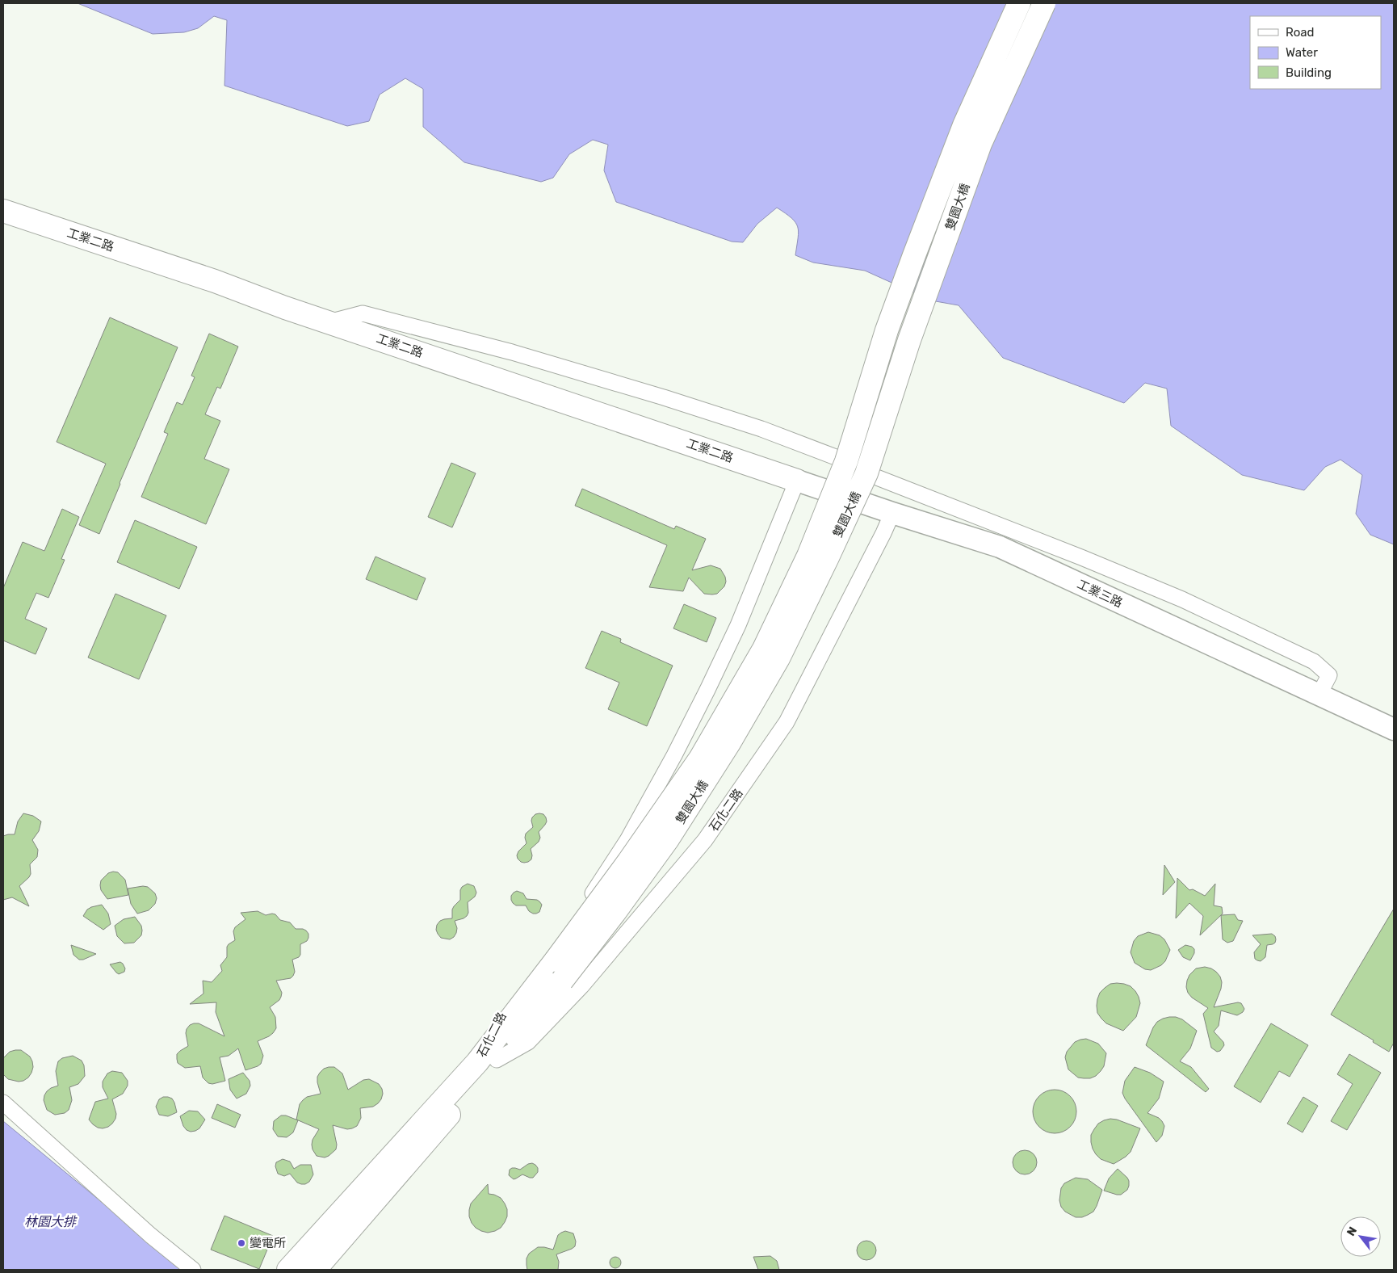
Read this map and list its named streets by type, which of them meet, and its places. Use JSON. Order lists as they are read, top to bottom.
{
  "streets": {
    "main road": ["雙園大橋", "工業二路", "石化二路"],
    "street": ["工業三路"]
  },
  "crossings": [
    ["雙園大橋", "石化二路"],
    ["工業二路", "工業三路"],
    ["工業二路", "石化二路"],
    ["工業三路", "石化二路"]
  ],
  "water": ["林園大排"],
  "places": ["變電所"],
  "legend": ["Road", "Water", "Building"],
  "north": "top left"
}
